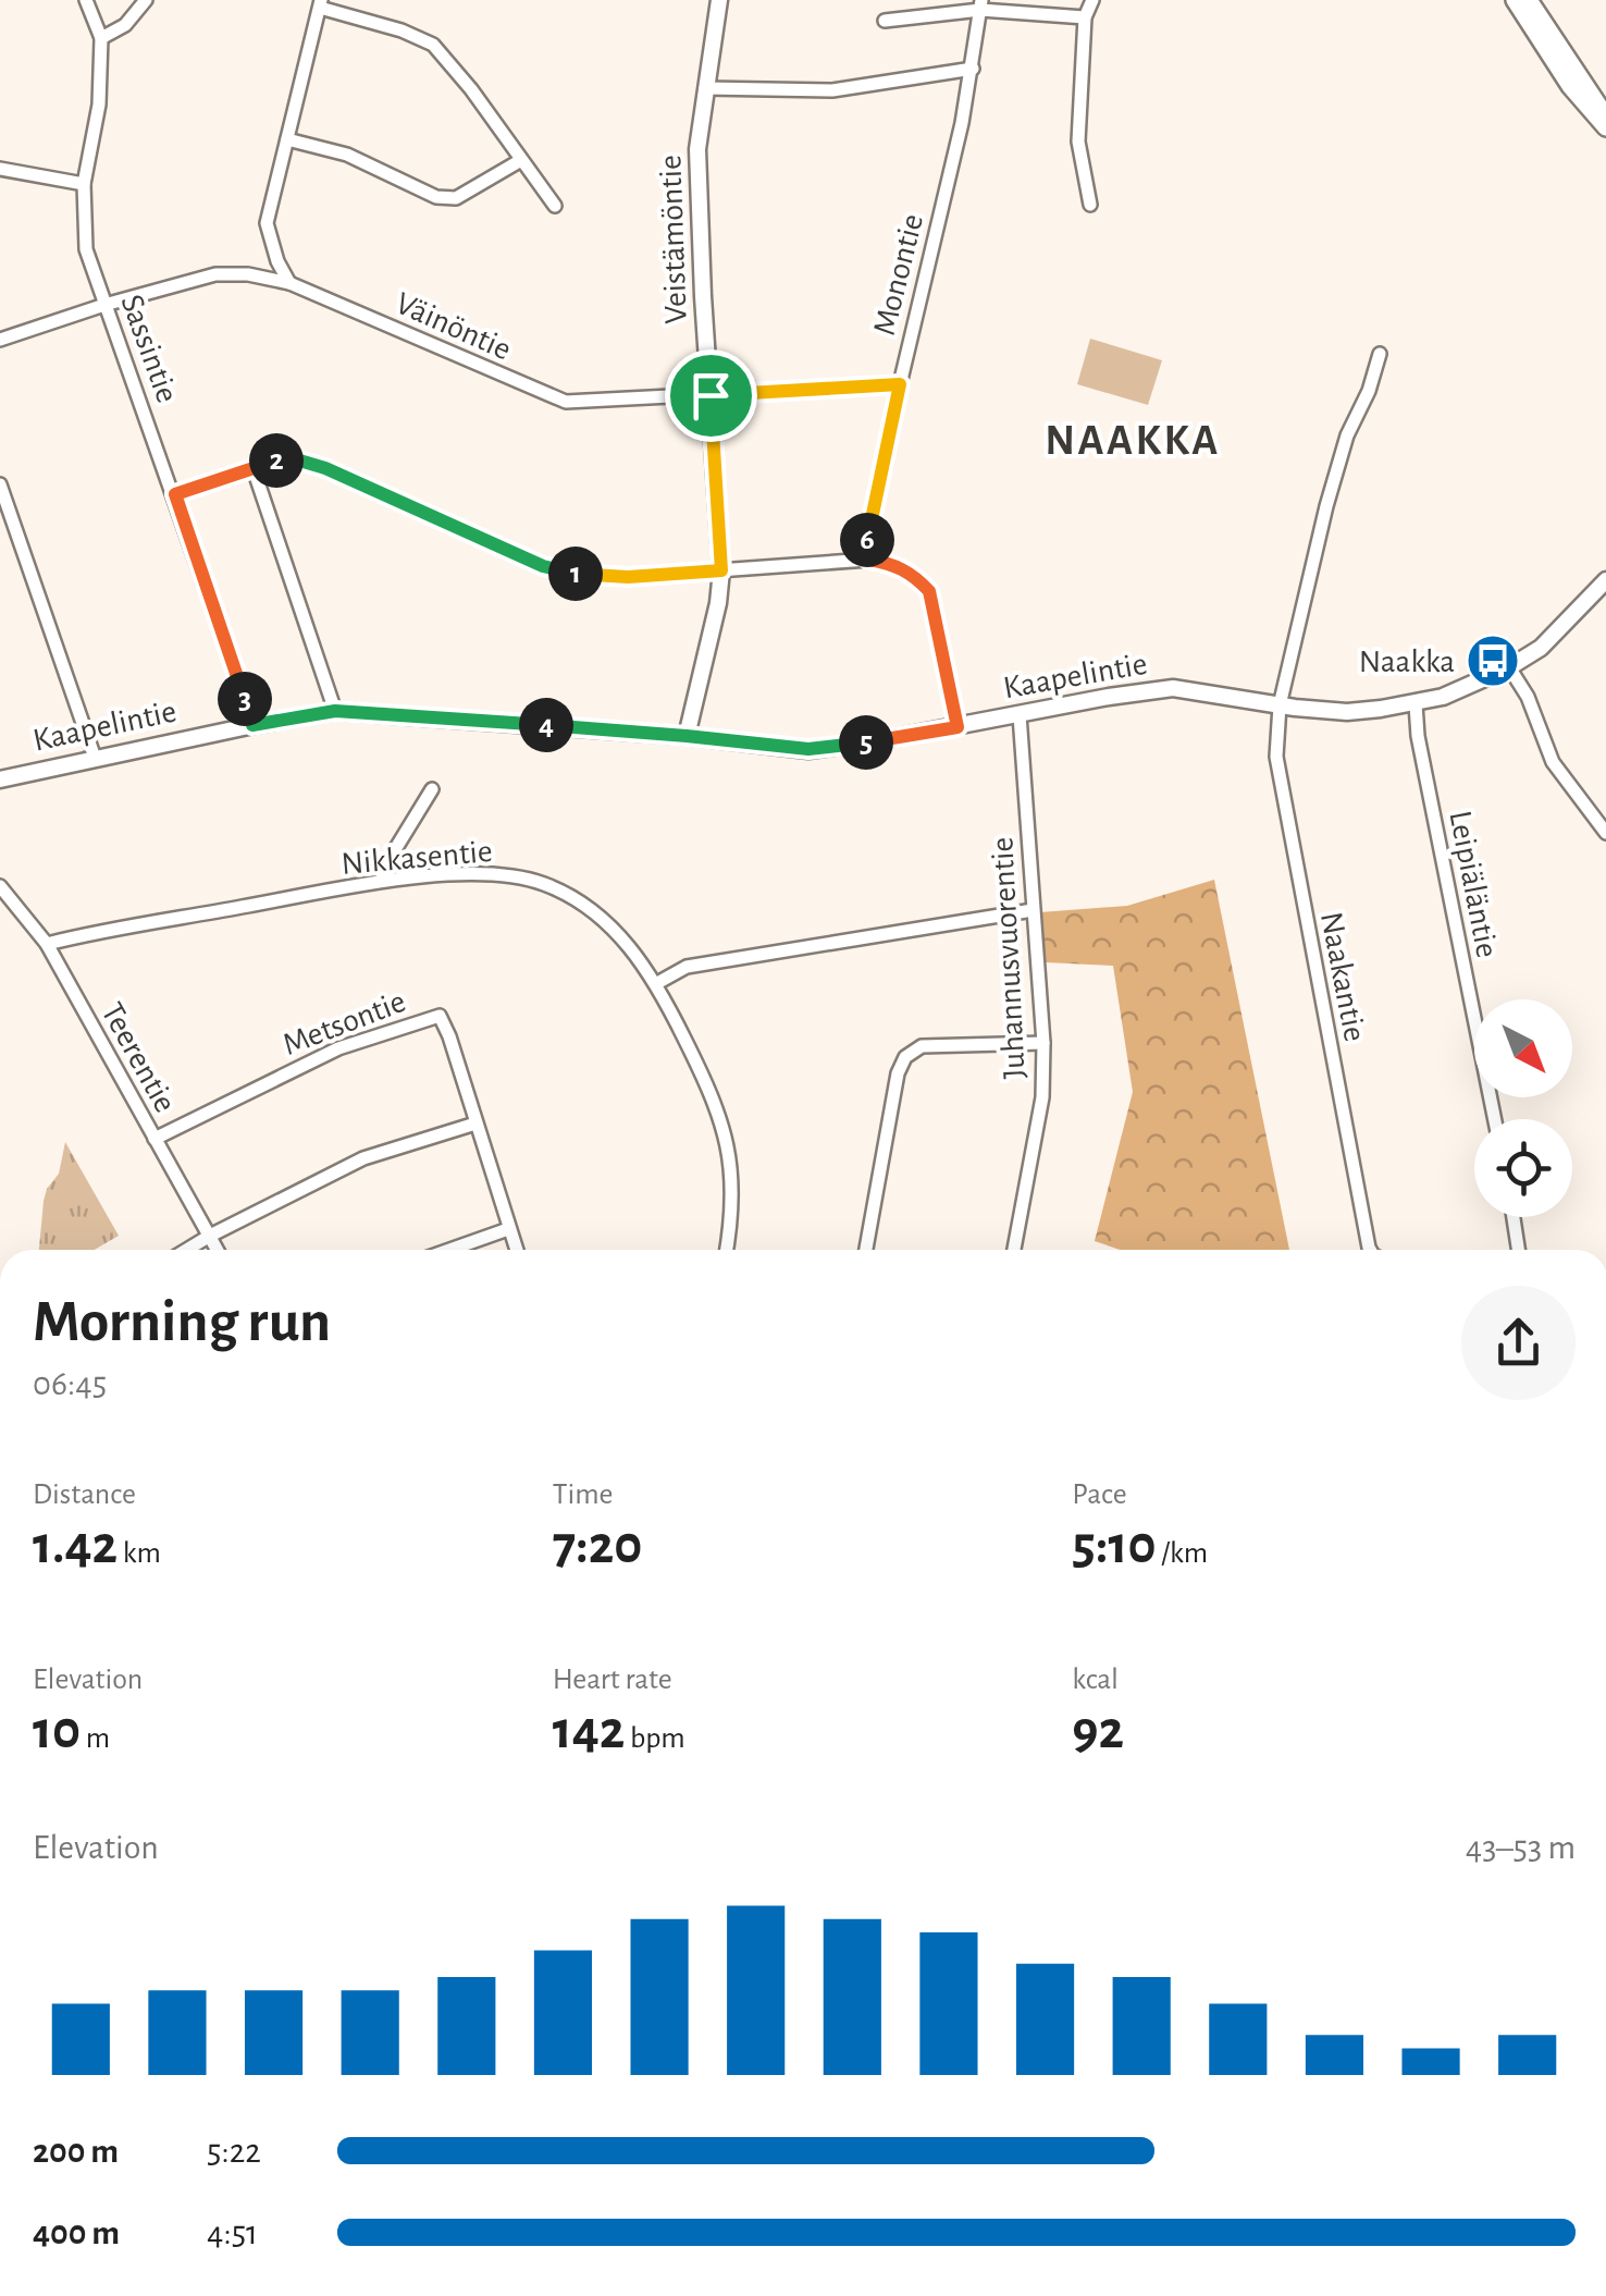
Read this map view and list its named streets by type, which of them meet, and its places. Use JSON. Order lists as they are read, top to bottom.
{
  "streets": {
    "street": [
      "Veistämöntie",
      "Monontie",
      "Väinöntie",
      "Sassintie",
      "Kaapelintie",
      "Nikkasentie",
      "Leipiäläntie",
      "Juhannusvuorentie",
      "Naakantie",
      "Metsontie",
      "Teerentie"
    ]
  },
  "crossings": [
    ["Veistämöntie", "Väinöntie"],
    ["Veistämöntie", "Kaapelintie"],
    ["Monontie", "Väinöntie"],
    ["Väinöntie", "Sassintie"],
    ["Sassintie", "Kaapelintie"],
    ["Kaapelintie", "Leipiäläntie"],
    ["Kaapelintie", "Juhannusvuorentie"],
    ["Kaapelintie", "Naakantie"],
    ["Nikkasentie", "Teerentie"],
    ["Metsontie", "Teerentie"]
  ],
  "districts": ["NAAKKA"],
  "places": {
    "bus stop": ["Naakka"]
  },
  "north": "bottom right",
  "page": {
    "pins": [
      "2",
      "6",
      "1",
      "3",
      "4",
      "5"
    ],
    "heading": ["Morning run", "06:45"],
    "stats": [
      ["Distance", "1.42 km"],
      ["Time", "7:20"],
      ["Pace", "5:10 /km"],
      ["Elevation", "10 m"],
      ["Heart rate", "142 bpm"],
      ["kcal", "92"]
    ],
    "chart": ["Elevation", "43–53 m"],
    "list": [
      {
        "name": "200 m",
        "note": "5:22"
      },
      {
        "name": "400 m",
        "note": "4:51"
      }
    ]
  }
}
